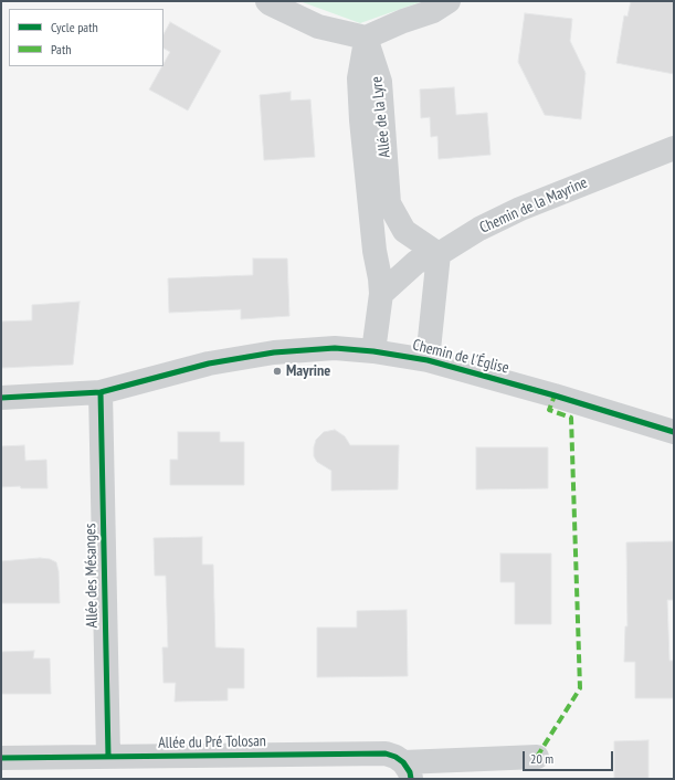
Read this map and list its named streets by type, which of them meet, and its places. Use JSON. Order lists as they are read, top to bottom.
{
  "streets": {
    "street": [
      "Allée de la Lyre",
      "Chemin de la Mayrine",
      "Chemin de l'Église",
      "Allée des Mésanges",
      "Allée du Pré Tolosan"
    ]
  },
  "crossings": [
    ["Allée de la Lyre", "Chemin de la Mayrine"],
    ["Allée de la Lyre", "Chemin de l'Église"],
    ["Chemin de l'Église", "Allée des Mésanges"],
    ["Allée des Mésanges", "Allée du Pré Tolosan"]
  ],
  "places": ["Mayrine"],
  "legend": ["Cycle path", "Path"],
  "scale_bar": "20 m"
}
